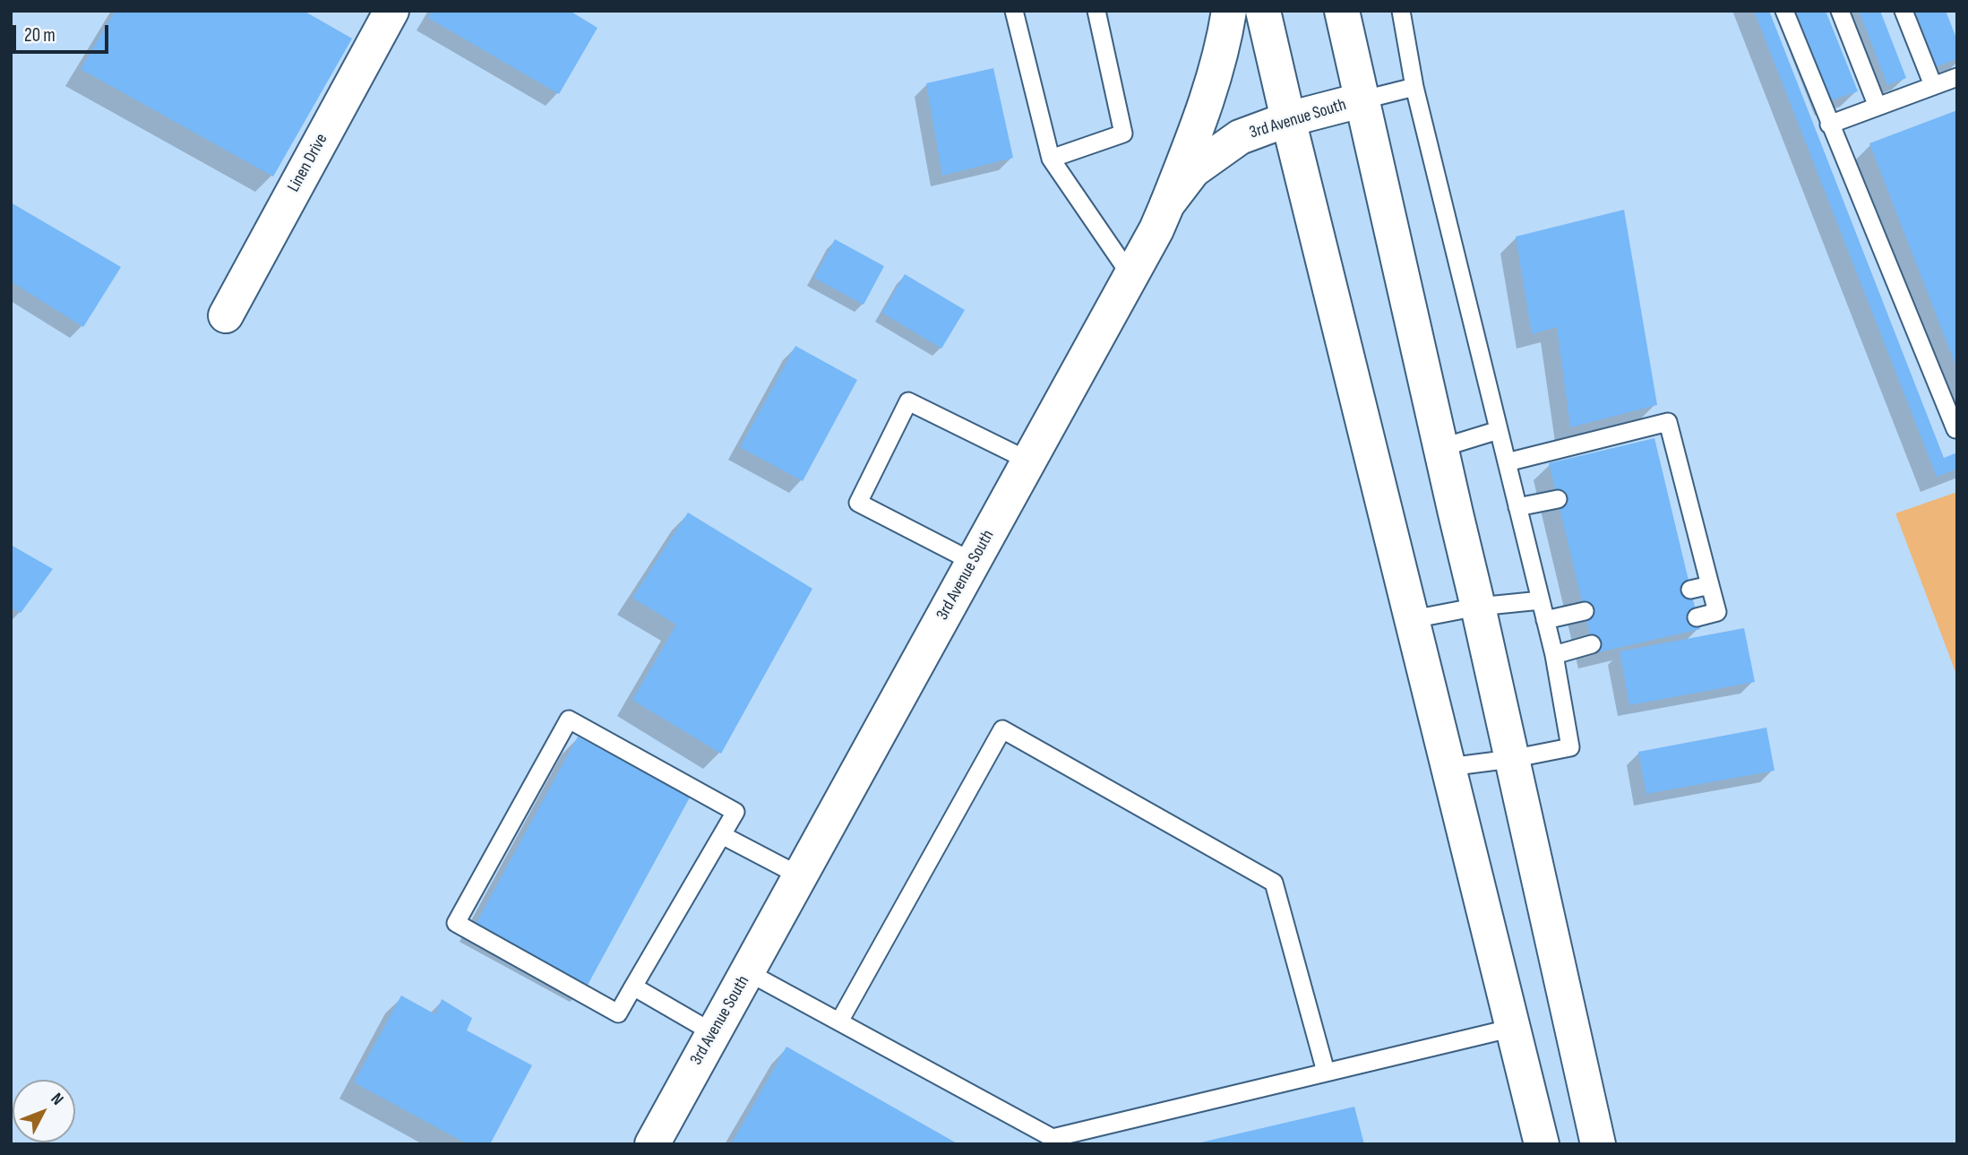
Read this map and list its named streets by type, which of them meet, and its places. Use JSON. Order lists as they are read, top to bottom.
{
  "streets": {
    "main road": ["3rd Avenue South", "Linen Drive"]
  },
  "scale_bar": "20 m",
  "north": "top right"
}
